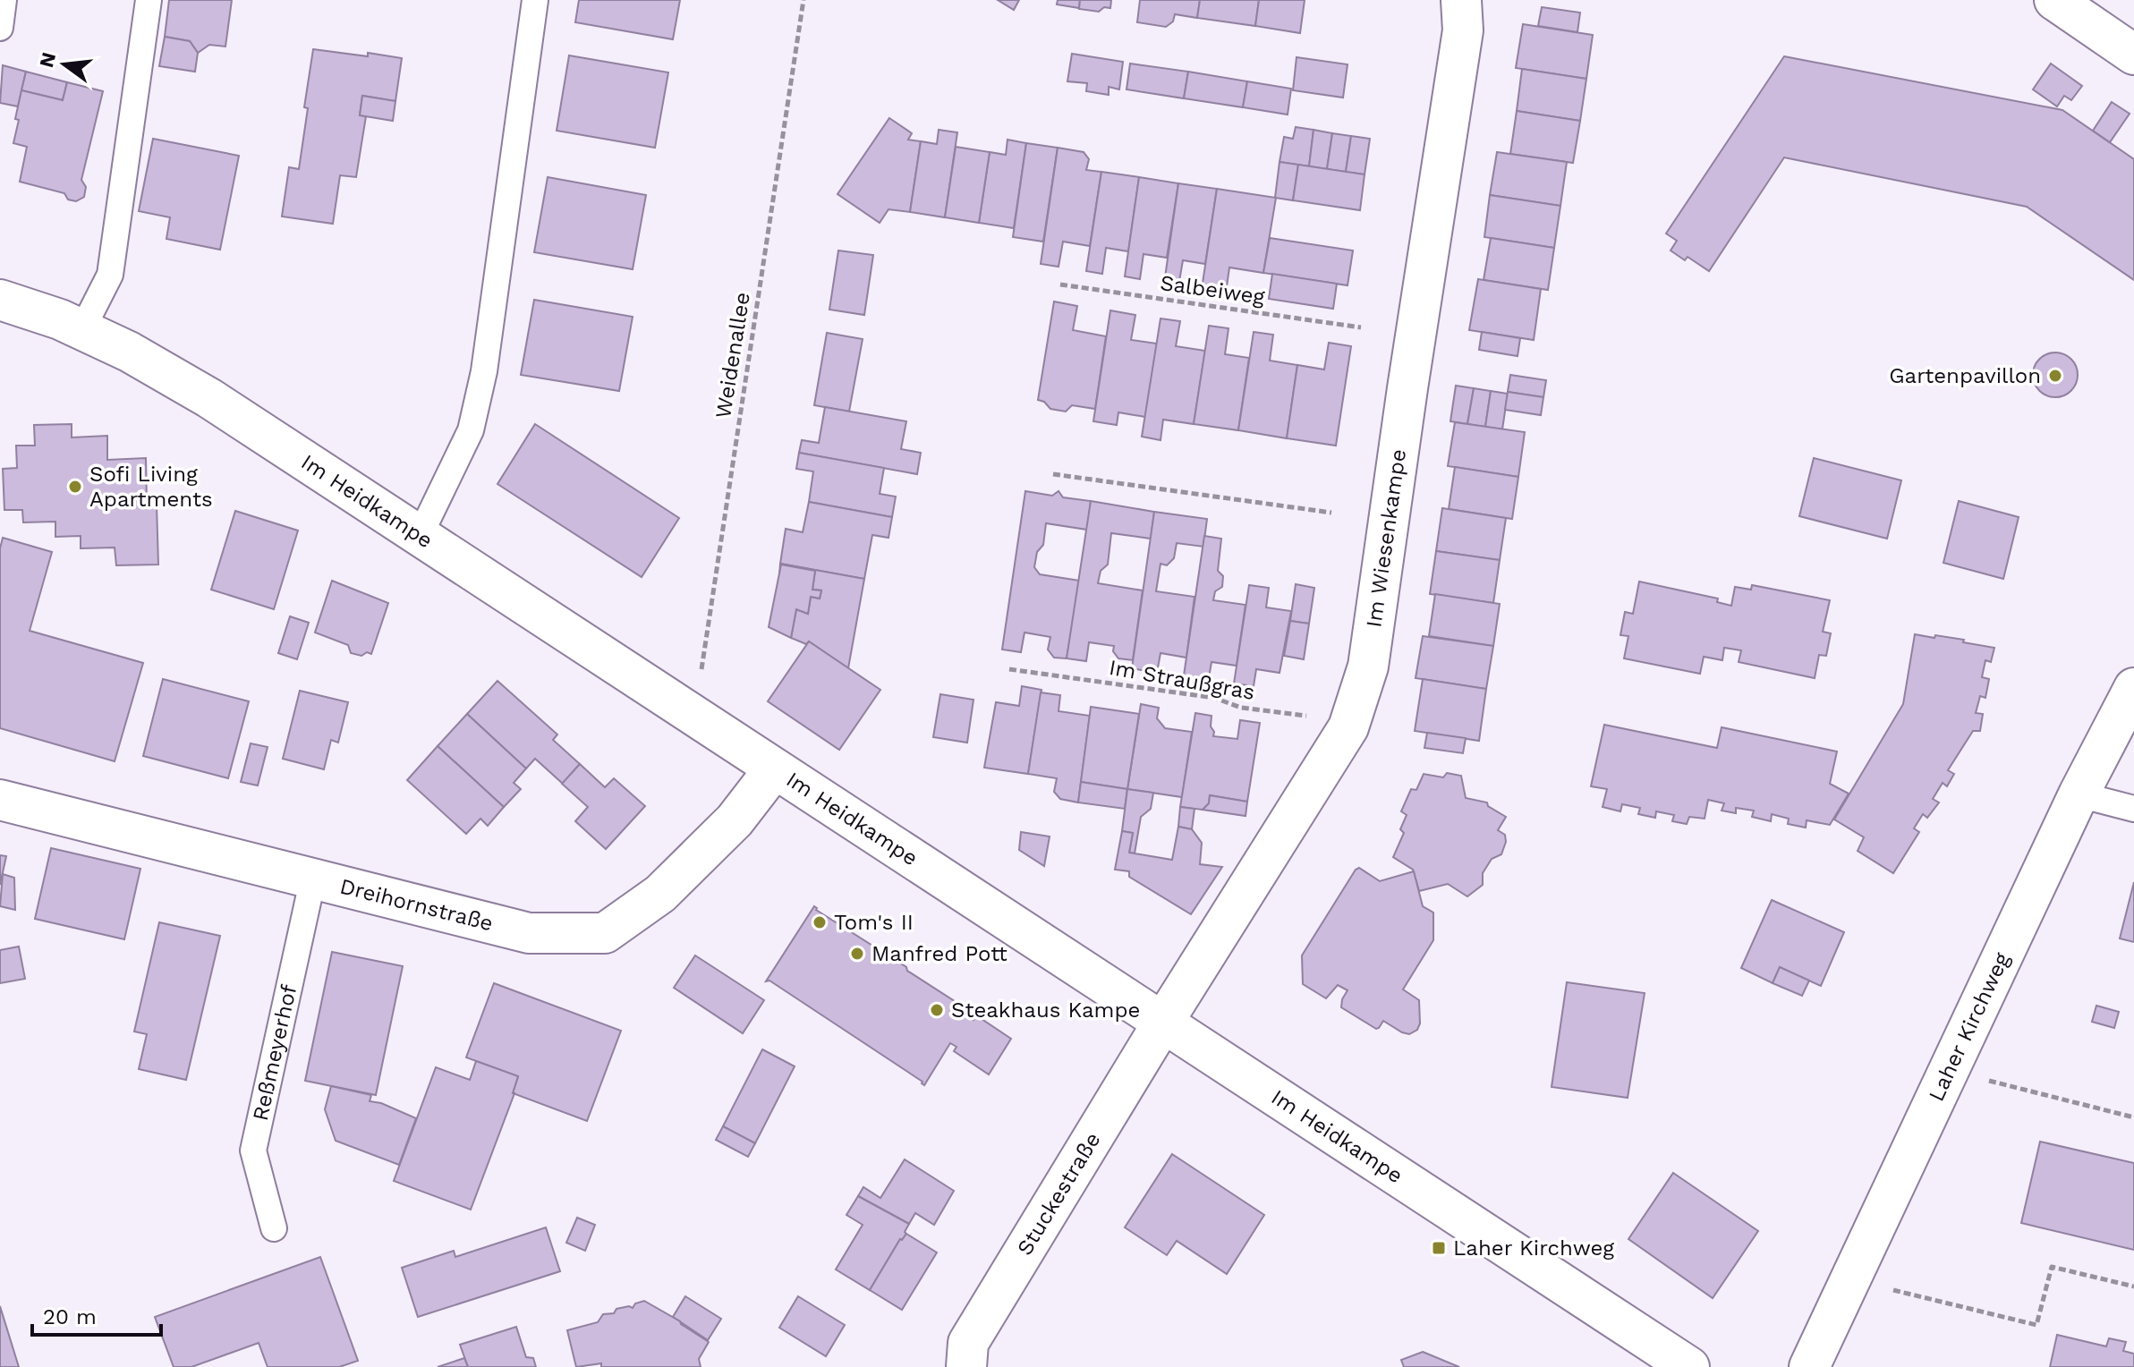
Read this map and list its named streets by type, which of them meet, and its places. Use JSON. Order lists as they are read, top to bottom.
{
  "streets": {
    "street": [
      "Im Heidkampe",
      "Im Wiesenkampe",
      "Dreihornstraße",
      "Laher Kirchweg",
      "Stuckestraße"
    ],
    "lane": ["Reßmeyerhof"],
    "path": ["Salbeiweg", "Weidenallee", "Im Straußgras"]
  },
  "crossings": [
    ["Weidenallee", "Im Heidkampe"],
    ["Im Heidkampe", "Im Wiesenkampe"],
    ["Im Heidkampe", "Dreihornstraße"],
    ["Im Heidkampe", "Stuckestraße"],
    ["Im Wiesenkampe", "Im Straußgras"],
    ["Im Wiesenkampe", "Stuckestraße"],
    ["Dreihornstraße", "Reßmeyerhof"]
  ],
  "places": {
    "other": [
      "Gartenpavillon",
      "Sofi Living Apartments",
      "Tom's II",
      "Manfred Pott",
      "Steakhaus Kampe"
    ],
    "transit": ["Laher Kirchweg"]
  },
  "scale_bar": "20 m",
  "north": "left"
}
